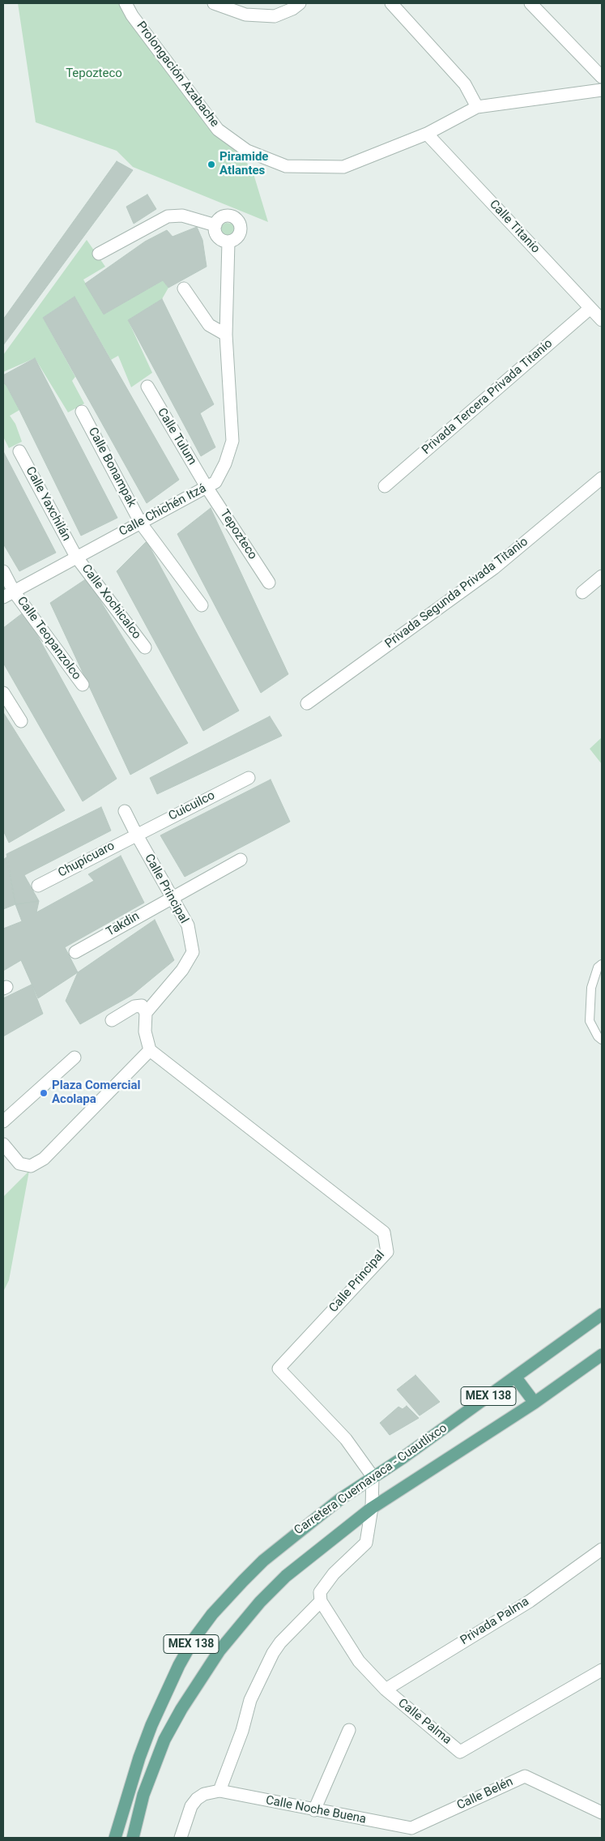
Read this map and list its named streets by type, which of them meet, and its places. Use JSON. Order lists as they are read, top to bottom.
{
  "streets": {
    "main road": ["MEX 138", "Carretera Cuernavaca - Cuautlixco"],
    "street": [
      "Prolongación Azabache",
      "Calle Titanio",
      "Privada Tercera Privada Titanio",
      "Calle Tulum",
      "Calle Bonampak",
      "Calle Yaxchilán",
      "Calle Chichén Itzá",
      "Tepozteco",
      "Privada Segunda Privada Titanio",
      "Calle Xochicalco",
      "Calle Teopanzolco",
      "Cuicuilco",
      "Chupícuaro",
      "Calle Principal",
      "Takdin",
      "Privada Palma",
      "Calle Palma",
      "Calle Belén",
      "Calle Noche Buena"
    ]
  },
  "crossings": [
    ["Prolongación Azabache", "Calle Titanio"],
    ["Calle Titanio", "Privada Tercera Privada Titanio"],
    ["Calle Tulum", "Calle Chichén Itzá"],
    ["Calle Tulum", "Tepozteco"],
    ["Calle Bonampak", "Calle Chichén Itzá"],
    ["Calle Yaxchilán", "Calle Chichén Itzá"],
    ["Calle Yaxchilán", "Calle Xochicalco"],
    ["Calle Chichén Itzá", "Tepozteco"],
    ["Calle Chichén Itzá", "Calle Xochicalco"],
    ["Calle Chichén Itzá", "Calle Teopanzolco"],
    ["Cuicuilco", "Chupícuaro"],
    ["Cuicuilco", "Calle Principal"],
    ["Chupícuaro", "Calle Principal"],
    ["Calle Principal", "Takdin"],
    ["Calle Principal", "Carretera Cuernavaca - Cuautlixco"],
    ["Privada Palma", "Calle Palma"],
    ["Calle Belén", "Calle Noche Buena"]
  ],
  "parks": ["Tepozteco"],
  "places": ["Piramide Atlantes", "Plaza Comercial Acolapa"]
}
